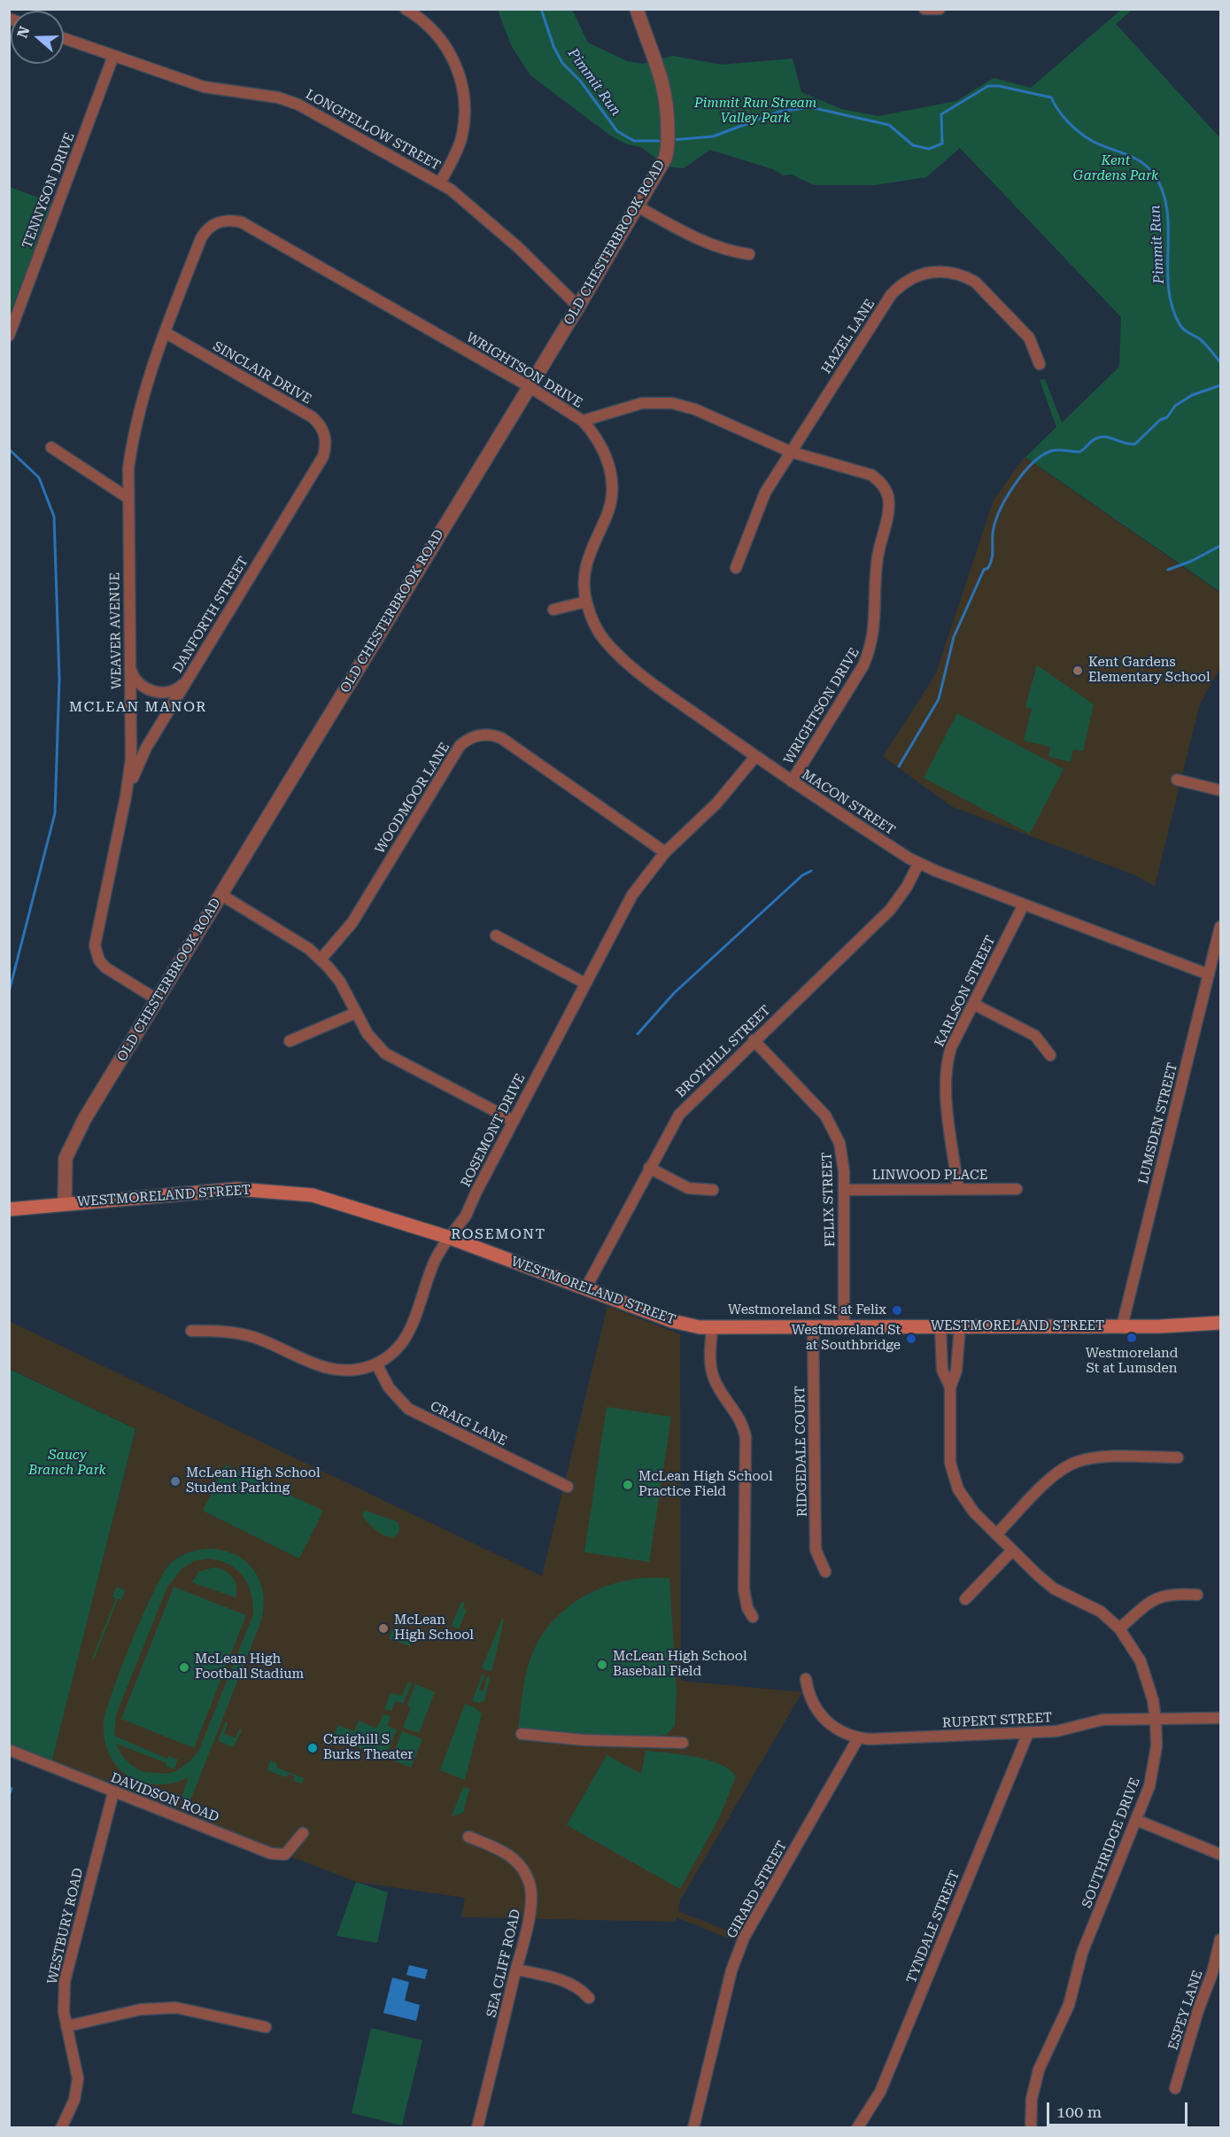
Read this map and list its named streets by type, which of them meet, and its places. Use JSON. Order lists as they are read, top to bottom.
{
  "streets": {
    "main road": ["WESTMORELAND STREET"],
    "street": [
      "LONGFELLOW STREET",
      "TENNYSON DRIVE",
      "OLD CHESTERBROOK ROAD",
      "HAZEL LANE",
      "WRIGHTSON DRIVE",
      "SINCLAIR DRIVE",
      "DANFORTH STREET",
      "WEAVER AVENUE",
      "WOODMOOR LANE",
      "MACON STREET",
      "KARLSON STREET",
      "BROYHILL STREET",
      "LUMSDEN STREET",
      "ROSEMONT DRIVE",
      "LINWOOD PLACE",
      "FELIX STREET",
      "CRAIG LANE",
      "RIDGEDALE COURT",
      "RUPERT STREET",
      "DAVIDSON ROAD",
      "SOUTHRIDGE DRIVE",
      "GIRARD STREET",
      "WESTBURY ROAD",
      "TYNDALE STREET",
      "SEA CLIFF ROAD",
      "ESPEY LANE"
    ]
  },
  "crossings": [
    ["LONGFELLOW STREET", "TENNYSON DRIVE"],
    ["LONGFELLOW STREET", "OLD CHESTERBROOK ROAD"],
    ["OLD CHESTERBROOK ROAD", "WRIGHTSON DRIVE"],
    ["OLD CHESTERBROOK ROAD", "WEAVER AVENUE"],
    ["OLD CHESTERBROOK ROAD", "WESTMORELAND STREET"],
    ["HAZEL LANE", "WRIGHTSON DRIVE"],
    ["WRIGHTSON DRIVE", "WEAVER AVENUE"],
    ["WRIGHTSON DRIVE", "MACON STREET"],
    ["SINCLAIR DRIVE", "DANFORTH STREET"],
    ["SINCLAIR DRIVE", "WEAVER AVENUE"],
    ["DANFORTH STREET", "WEAVER AVENUE"],
    ["WOODMOOR LANE", "ROSEMONT DRIVE"],
    ["MACON STREET", "KARLSON STREET"],
    ["MACON STREET", "BROYHILL STREET"],
    ["MACON STREET", "LUMSDEN STREET"],
    ["MACON STREET", "ROSEMONT DRIVE"],
    ["KARLSON STREET", "LINWOOD PLACE"],
    ["BROYHILL STREET", "WESTMORELAND STREET"],
    ["BROYHILL STREET", "FELIX STREET"],
    ["LUMSDEN STREET", "WESTMORELAND STREET"],
    ["ROSEMONT DRIVE", "WESTMORELAND STREET"],
    ["ROSEMONT DRIVE", "CRAIG LANE"],
    ["LINWOOD PLACE", "FELIX STREET"],
    ["WESTMORELAND STREET", "FELIX STREET"],
    ["WESTMORELAND STREET", "RIDGEDALE COURT"],
    ["WESTMORELAND STREET", "SOUTHRIDGE DRIVE"],
    ["RUPERT STREET", "SOUTHRIDGE DRIVE"],
    ["RUPERT STREET", "GIRARD STREET"],
    ["RUPERT STREET", "TYNDALE STREET"],
    ["DAVIDSON ROAD", "WESTBURY ROAD"]
  ],
  "districts": ["MCLEAN MANOR", "ROSEMONT"],
  "water": ["Pimmit Run"],
  "parks": ["Pimmit Run Stream Valley Park", "Kent Gardens Park", "Saucy Branch Park"],
  "places": [
    "Kent Gardens Elementary School",
    "Westmoreland St at Felix",
    "Westmoreland St at Lumsden",
    "Westmoreland St at Southbridge",
    "McLean High School Student Parking",
    "McLean High School Practice Field",
    "McLean High School",
    "McLean High School Baseball Field",
    "McLean High Football Stadium",
    "Craighill S Burks Theater"
  ],
  "scale_bar": "100 m",
  "north": "left"
}
